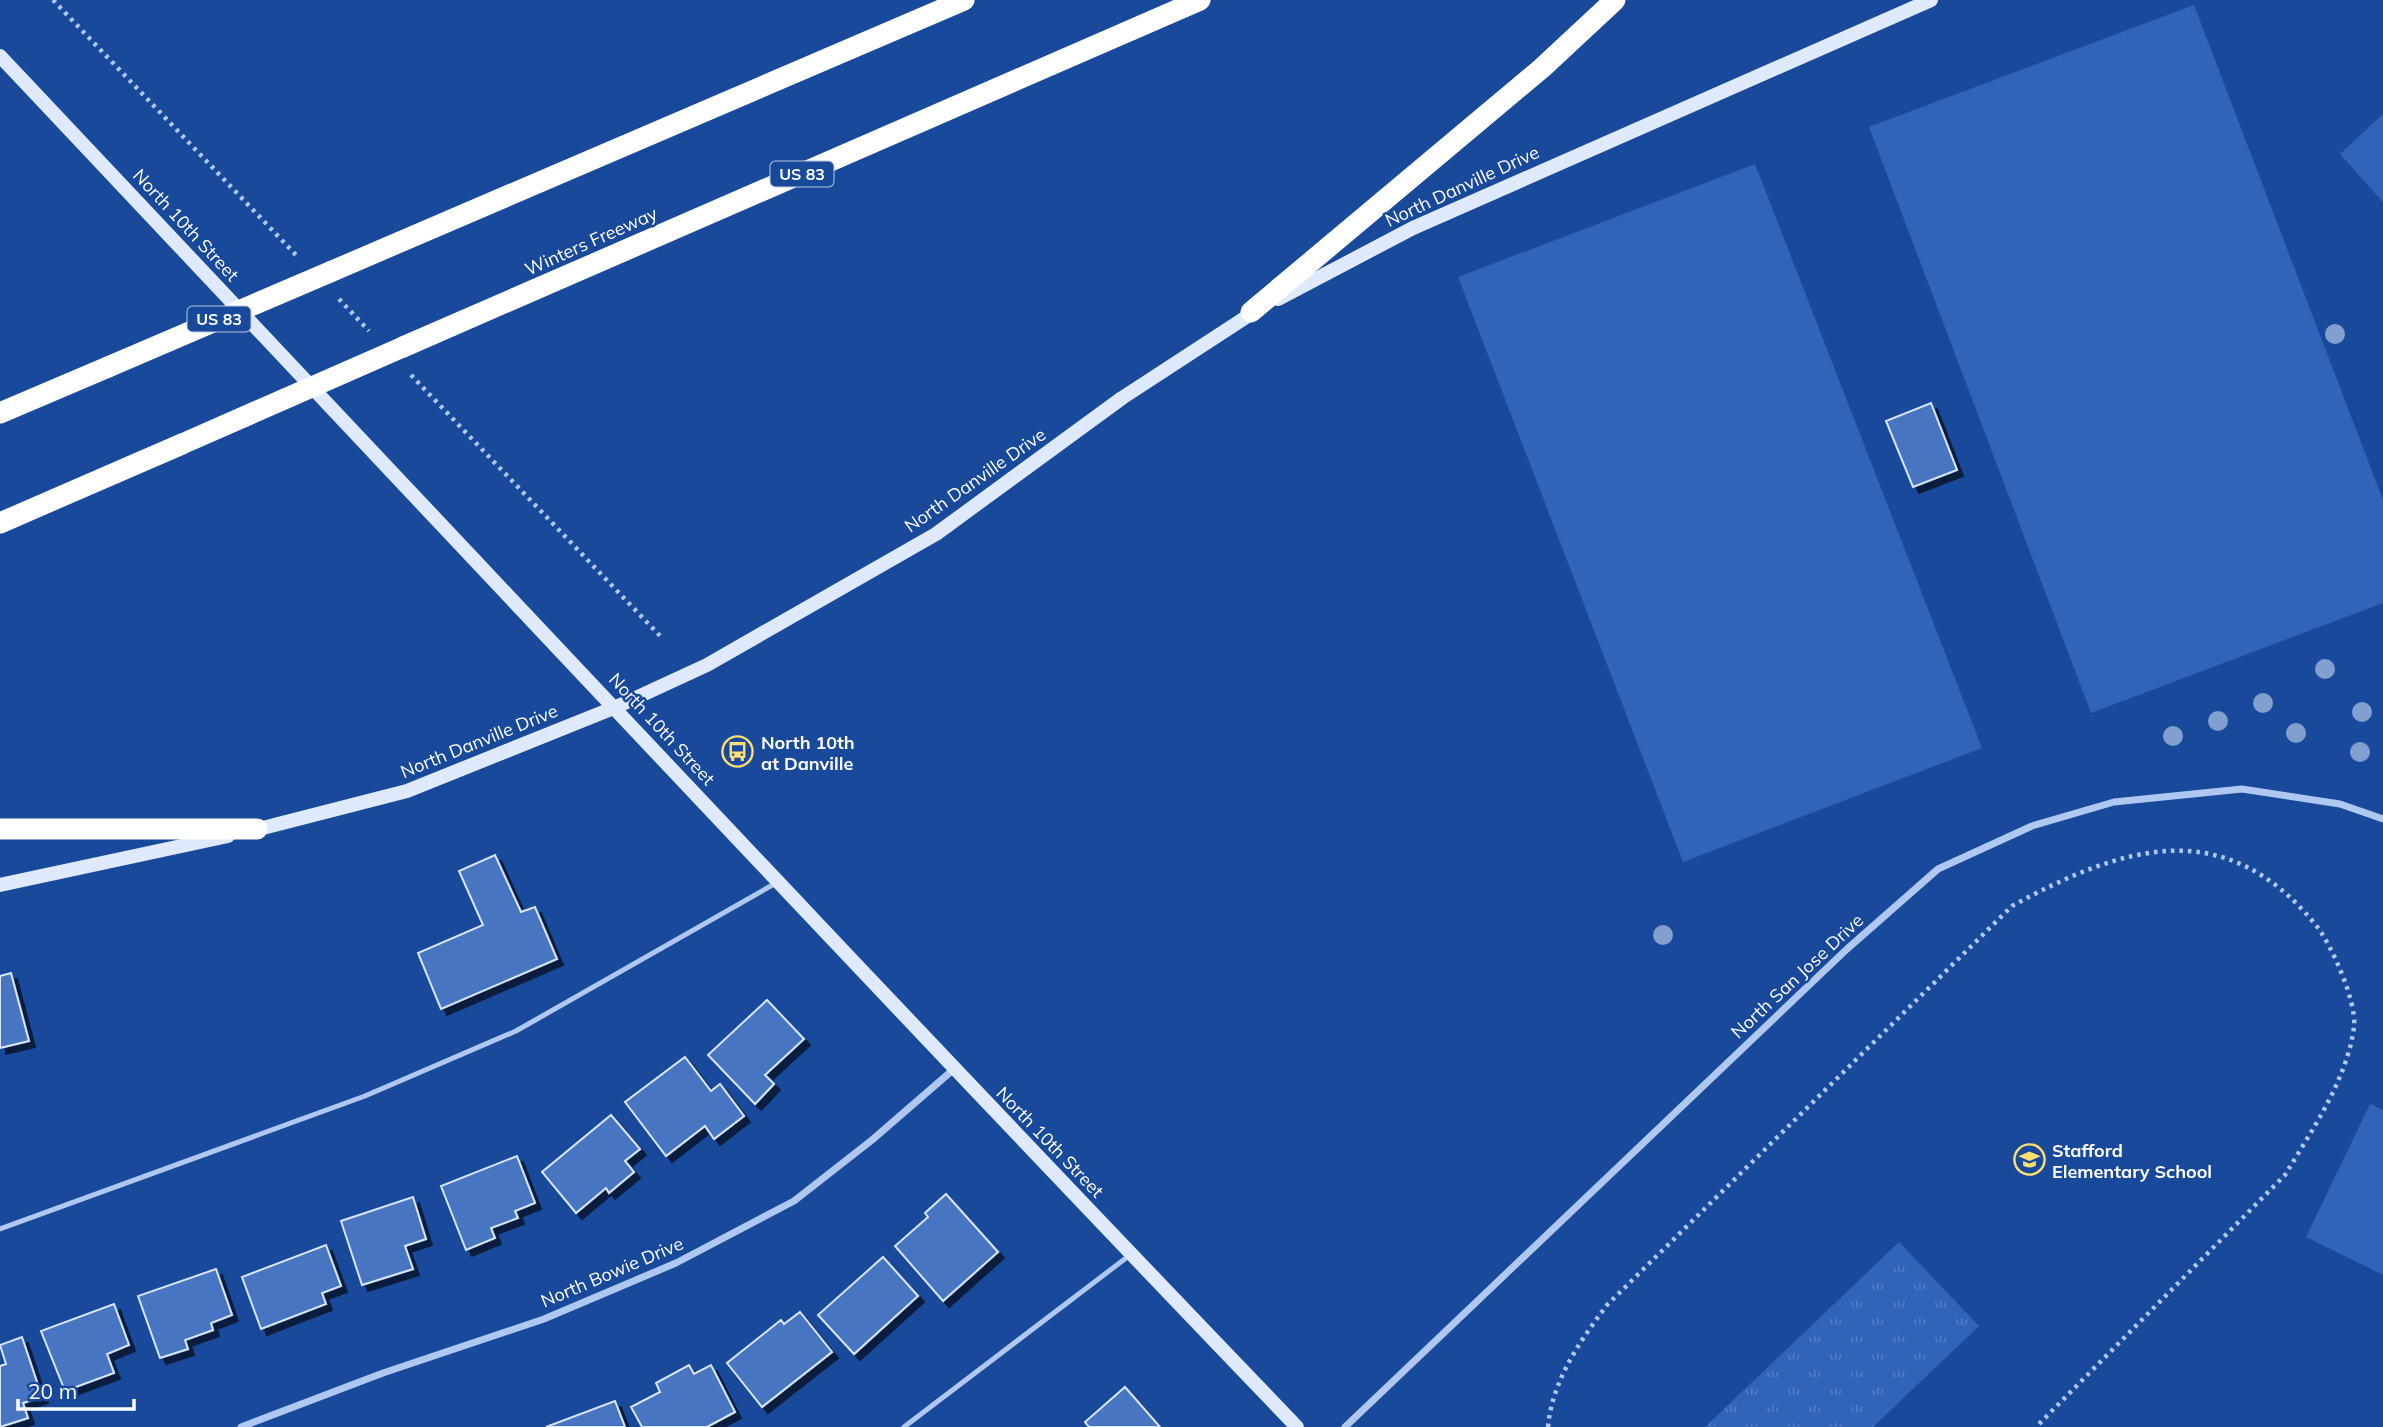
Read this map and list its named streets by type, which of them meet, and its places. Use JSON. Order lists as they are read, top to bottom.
{
  "streets": {
    "highway": ["US 83", "Winters Freeway"],
    "main road": ["North Danville Drive", "North 10th Street"],
    "street": ["North San Jose Drive", "North Bowie Drive"]
  },
  "crossings": [
    ["North Danville Drive", "North 10th Street"],
    ["North 10th Street", "North Bowie Drive"]
  ],
  "places": {
    "bus stop": ["North 10th at Danville"],
    "school or university": ["Stafford Elementary School"]
  },
  "scale_bar": "20 m"
}
